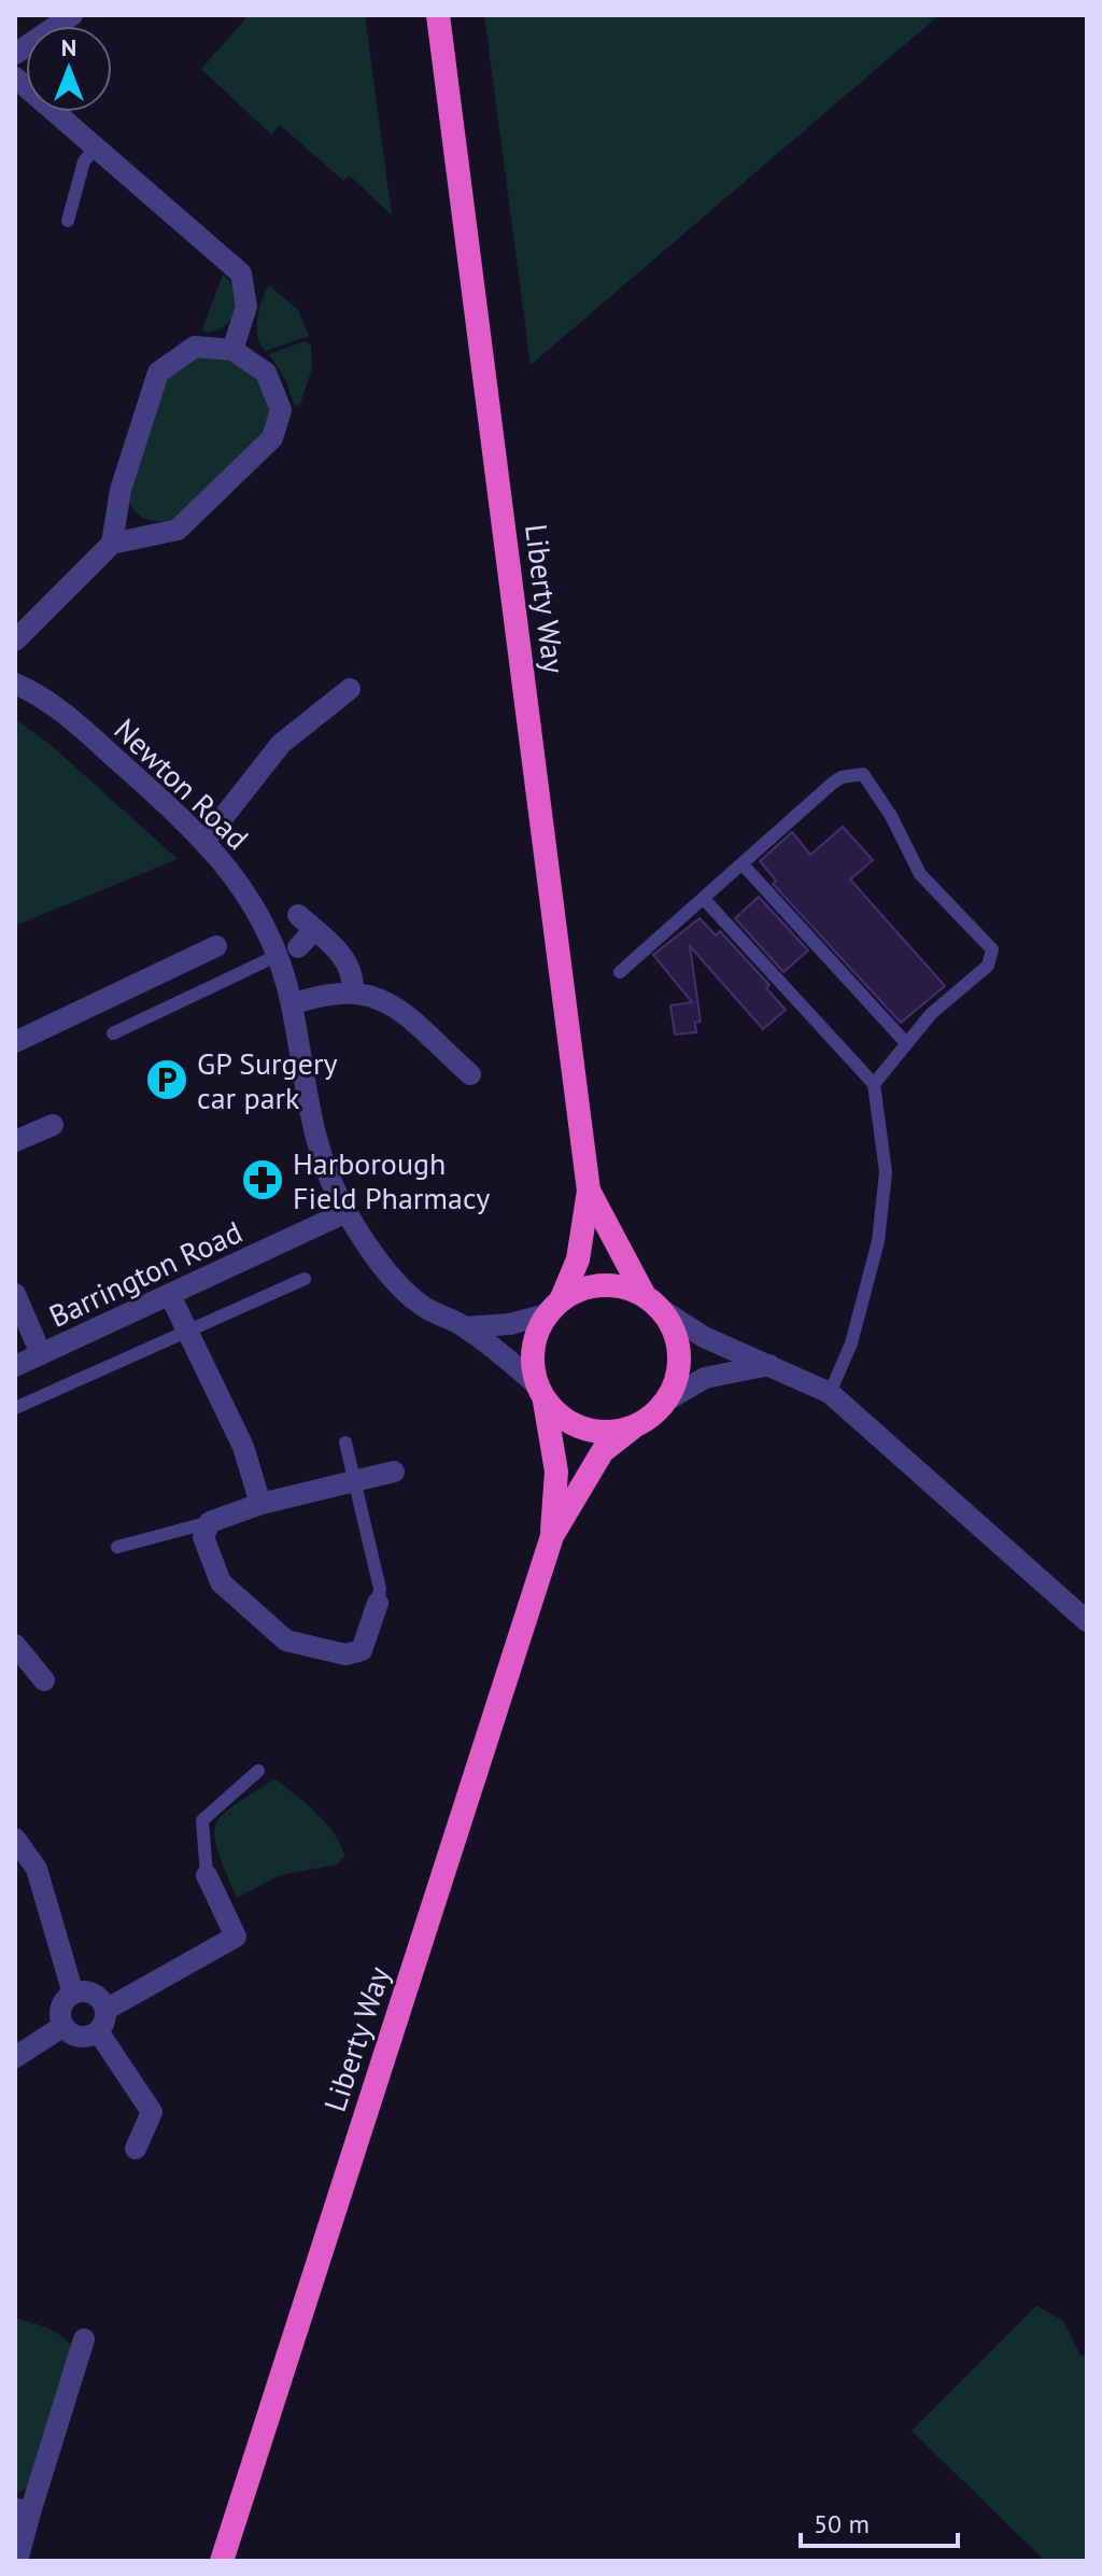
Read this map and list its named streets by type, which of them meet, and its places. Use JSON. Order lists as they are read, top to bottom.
{
  "streets": {
    "highway": ["Liberty Way"],
    "street": ["Newton Road", "Barrington Road"]
  },
  "crossings": [
    ["Liberty Way", "Newton Road"],
    ["Newton Road", "Barrington Road"]
  ],
  "places": {
    "parking": ["GP Surgery car park"],
    "pharmacy": ["Harborough Field Pharmacy"]
  },
  "scale_bar": "50 m",
  "north": "top"
}
